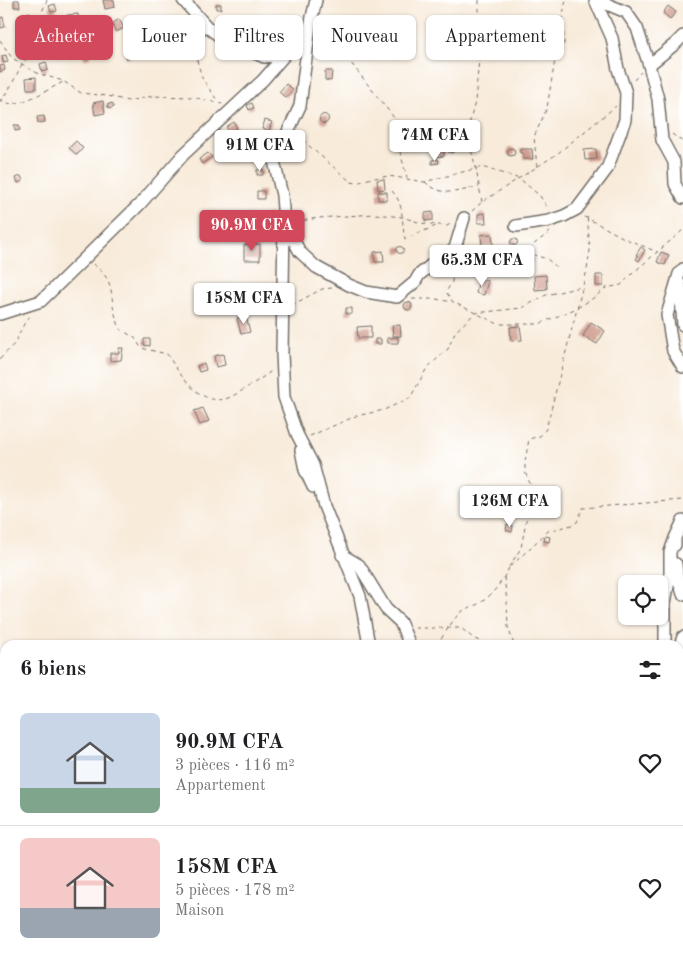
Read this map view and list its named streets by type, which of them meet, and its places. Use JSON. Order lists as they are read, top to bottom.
{
  "page": {
    "chip": [
      "Acheter",
      "Louer",
      "Filtres",
      "Nouveau",
      "Appartement"
    ],
    "price": [
      "74M CFA",
      "91M CFA",
      "90.9M CFA",
      "65.3M CFA",
      "158M CFA",
      "126M CFA"
    ],
    "heading": "6 biens",
    "list": [
      {
        "name": "90.9M CFA",
        "note": "3 pièces · 116 m² · Appartement"
      },
      {
        "name": "158M CFA",
        "note": "5 pièces · 178 m² · Maison"
      }
    ]
  }
}
